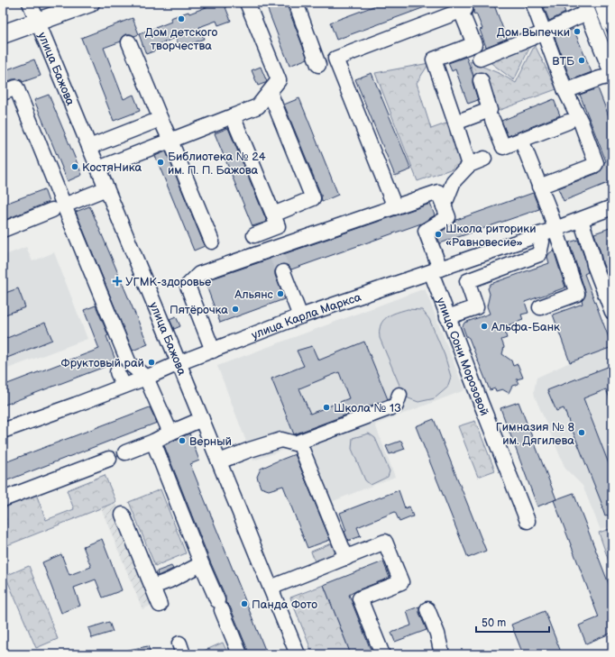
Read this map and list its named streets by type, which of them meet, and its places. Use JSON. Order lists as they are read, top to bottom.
{
  "streets": {
    "street": ["улица Бажова", "улица Карла Маркса", "улица Сони Морозовой"]
  },
  "crossings": [
    ["улица Бажова", "улица Карла Маркса"],
    ["улица Карла Маркса", "улица Сони Морозовой"]
  ],
  "places": {
    "other": [
      "Дом детского творчества",
      "Дом Выпечки",
      "ВТБ",
      "Библиотека № 24 им. П. П. Бажова",
      "КостяНика",
      "Школа риторики «Равновесие»",
      "Альянс",
      "Пятёрочка",
      "Альфа-Банк",
      "Фруктовый рай",
      "Школа № 13",
      "Гимназия № 8 им. Дягилева",
      "Верный",
      "Панда Фото"
    ],
    "health": ["УГМК-здоровье"]
  },
  "scale_bar": "50 m"
}
